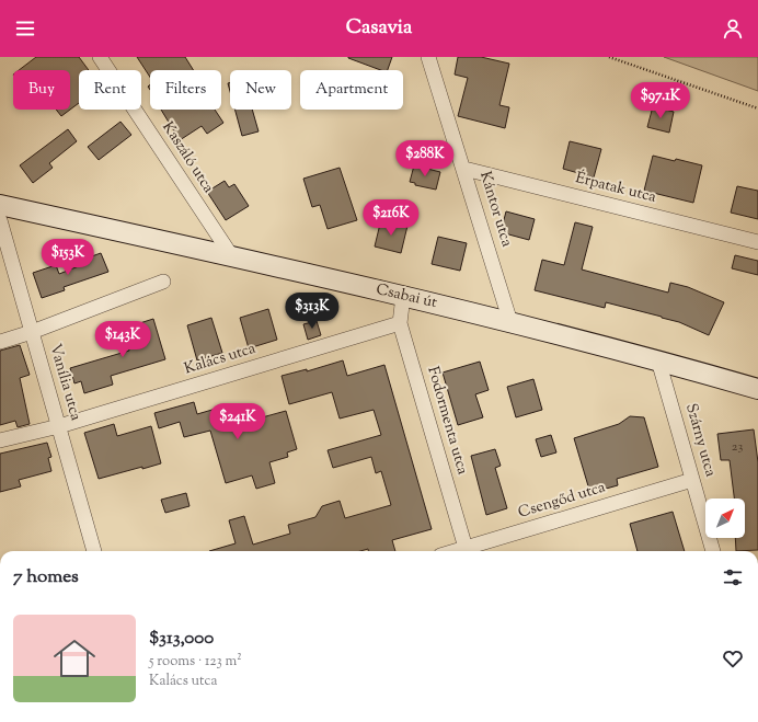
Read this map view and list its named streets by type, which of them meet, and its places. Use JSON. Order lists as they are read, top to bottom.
{
  "streets": {
    "main road": ["Csabai út"],
    "street": [
      "Kaszáló utca",
      "Érpatak utca",
      "Kántor utca",
      "Kalács utca",
      "Vanília utca",
      "Fodormenta utca",
      "Szárny utca",
      "Csengőd utca"
    ]
  },
  "crossings": [
    ["Kaszáló utca", "Csabai út"],
    ["Érpatak utca", "Kántor utca"],
    ["Kántor utca", "Csabai út"],
    ["Csabai út", "Fodormenta utca"],
    ["Csabai út", "Szárny utca"],
    ["Kalács utca", "Vanília utca"],
    ["Kalács utca", "Fodormenta utca"],
    ["Szárny utca", "Csengőd utca"]
  ],
  "house_numbers": ["23"],
  "north": "top right",
  "page": {
    "header": "Casavia",
    "chip": [
      "Buy",
      "Rent",
      "Filters",
      "New",
      "Apartment"
    ],
    "price": [
      "$97.1K",
      "$288K",
      "$216K",
      "$153K",
      "$313K",
      "$143K",
      "$241K"
    ],
    "heading": "7 homes",
    "list": [
      {
        "name": "$313,000",
        "note": "5 rooms · 123 m² · Kalács utca"
      }
    ]
  }
}
